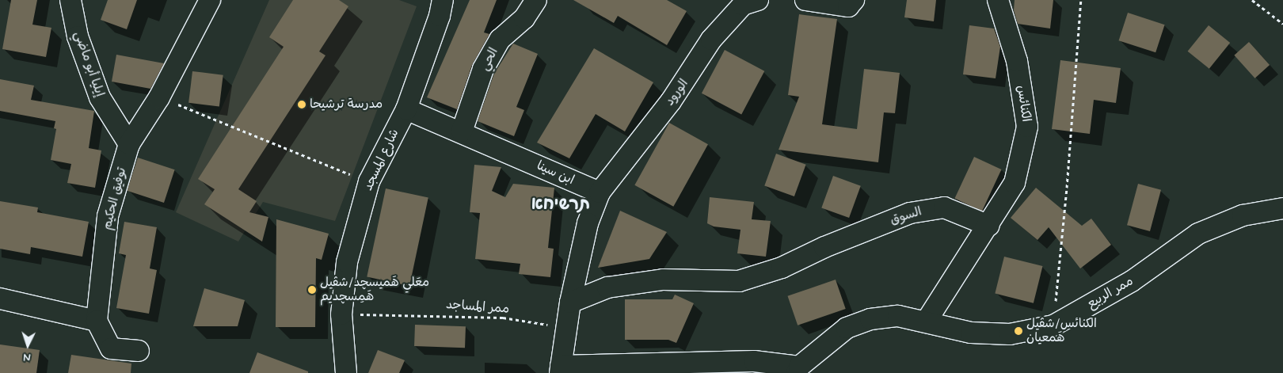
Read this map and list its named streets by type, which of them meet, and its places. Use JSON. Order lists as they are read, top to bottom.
{
  "streets": {
    "street": [
      "الحي",
      "إيليا أبو ماضي",
      "الورود",
      "الكنائس",
      "شارع المسجد",
      "ابن سينا",
      "توفيق الحكيم",
      "السوق",
      "ممر الربيع"
    ],
    "path": ["ممر المساجد"]
  },
  "crossings": [
    ["الحي", "ابن سينا"],
    ["إيليا أبو ماضي", "توفيق الحكيم"],
    ["الورود", "ابن سينا"],
    ["الكنائس", "السوق"],
    ["شارع المسجد", "ابن سينا"],
    ["شارع المسجد", "ممر المساجد"]
  ],
  "districts": ["תרשיחא"],
  "places": ["مدرسة ترشيحا", "معَلي هَميسچد/شڤيل هَمِسچديم", "الكنائس/شڤيل هَمعيان"],
  "north": "bottom"
}
